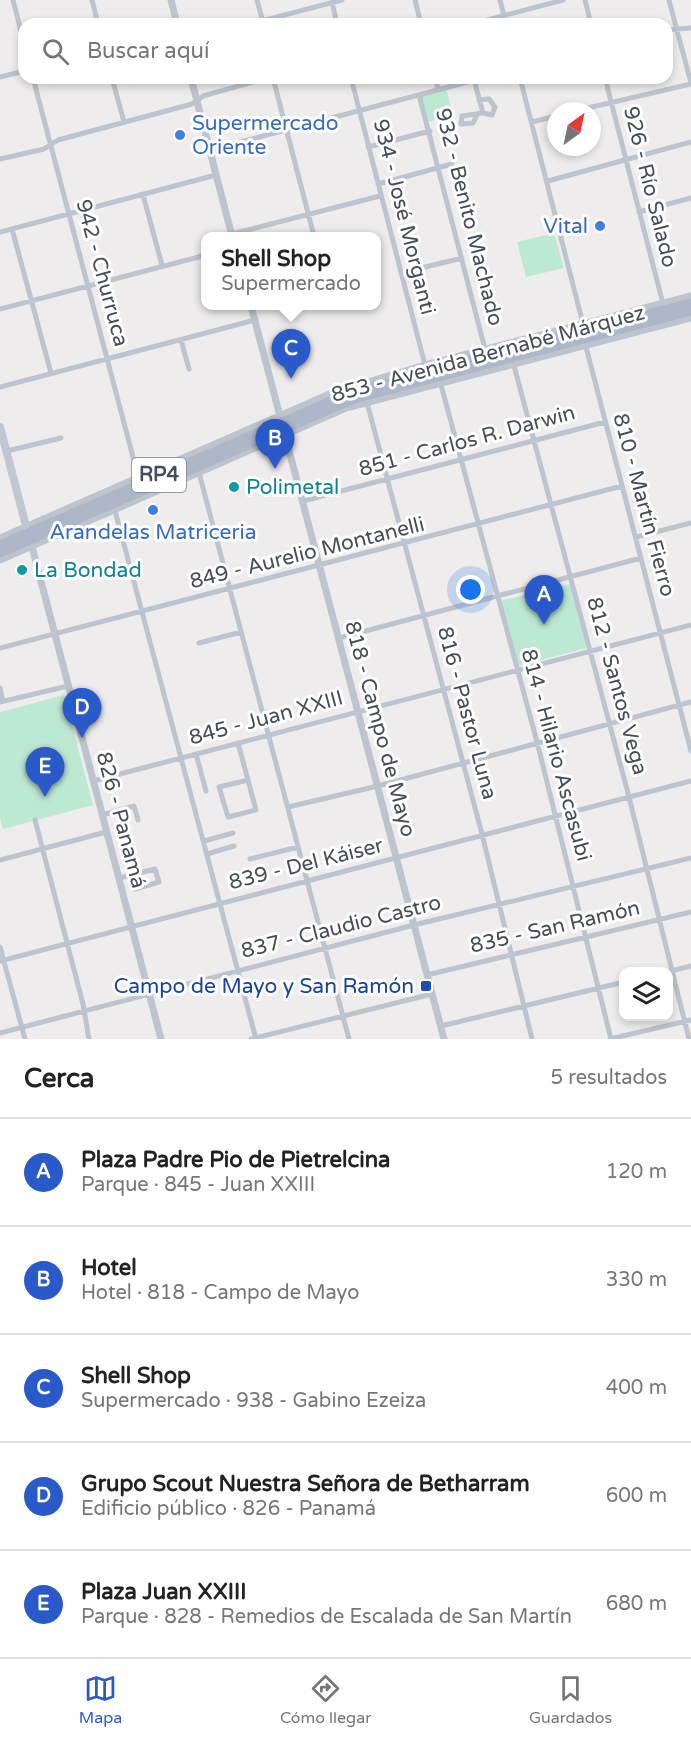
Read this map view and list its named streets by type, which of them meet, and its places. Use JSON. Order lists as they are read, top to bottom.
{
  "streets": {
    "main road": ["853 - Avenida Bernabé Márquez", "RP4"],
    "street": [
      "926 - Río Salado",
      "934 - José Morganti",
      "932 - Benito Machado",
      "942 - Churruca",
      "851 - Carlos R. Darwin",
      "810 - Martín Fierro",
      "849 - Aurelio Montanelli",
      "812 - Santos Vega",
      "816 - Pastor Luna",
      "845 - Juan XXIII",
      "818 - Campo de Mayo",
      "814 - Hilario Ascasubi",
      "826 - Panamá",
      "839 - Del Káiser",
      "837 - Claudio Castro",
      "835 - San Ramón"
    ]
  },
  "crossings": [
    ["926 - Río Salado", "853 - Avenida Bernabé Márquez"],
    ["934 - José Morganti", "853 - Avenida Bernabé Márquez"],
    ["932 - Benito Machado", "853 - Avenida Bernabé Márquez"],
    ["942 - Churruca", "853 - Avenida Bernabé Márquez"],
    ["853 - Avenida Bernabé Márquez", "810 - Martín Fierro"],
    ["853 - Avenida Bernabé Márquez", "812 - Santos Vega"],
    ["853 - Avenida Bernabé Márquez", "816 - Pastor Luna"],
    ["853 - Avenida Bernabé Márquez", "818 - Campo de Mayo"],
    ["853 - Avenida Bernabé Márquez", "814 - Hilario Ascasubi"],
    ["853 - Avenida Bernabé Márquez", "826 - Panamá"],
    ["851 - Carlos R. Darwin", "810 - Martín Fierro"],
    ["851 - Carlos R. Darwin", "812 - Santos Vega"],
    ["851 - Carlos R. Darwin", "816 - Pastor Luna"],
    ["851 - Carlos R. Darwin", "818 - Campo de Mayo"],
    ["851 - Carlos R. Darwin", "814 - Hilario Ascasubi"],
    ["810 - Martín Fierro", "849 - Aurelio Montanelli"],
    ["810 - Martín Fierro", "845 - Juan XXIII"],
    ["849 - Aurelio Montanelli", "812 - Santos Vega"],
    ["849 - Aurelio Montanelli", "816 - Pastor Luna"],
    ["849 - Aurelio Montanelli", "818 - Campo de Mayo"],
    ["849 - Aurelio Montanelli", "814 - Hilario Ascasubi"],
    ["849 - Aurelio Montanelli", "826 - Panamá"],
    ["812 - Santos Vega", "845 - Juan XXIII"],
    ["812 - Santos Vega", "839 - Del Káiser"],
    ["812 - Santos Vega", "837 - Claudio Castro"],
    ["812 - Santos Vega", "835 - San Ramón"],
    ["816 - Pastor Luna", "845 - Juan XXIII"],
    ["816 - Pastor Luna", "839 - Del Káiser"],
    ["816 - Pastor Luna", "837 - Claudio Castro"],
    ["816 - Pastor Luna", "835 - San Ramón"],
    ["845 - Juan XXIII", "818 - Campo de Mayo"],
    ["845 - Juan XXIII", "814 - Hilario Ascasubi"],
    ["845 - Juan XXIII", "826 - Panamá"],
    ["818 - Campo de Mayo", "839 - Del Káiser"],
    ["818 - Campo de Mayo", "837 - Claudio Castro"],
    ["818 - Campo de Mayo", "835 - San Ramón"],
    ["814 - Hilario Ascasubi", "839 - Del Káiser"],
    ["814 - Hilario Ascasubi", "837 - Claudio Castro"],
    ["814 - Hilario Ascasubi", "835 - San Ramón"],
    ["826 - Panamá", "839 - Del Káiser"],
    ["826 - Panamá", "837 - Claudio Castro"]
  ],
  "places": {
    "other": [
      "Supermercado Oriente",
      "Vital",
      "Polimetal",
      "Arandelas Matriceria",
      "La Bondad"
    ],
    "transit": ["Campo de Mayo y San Ramón"]
  },
  "north": "top right",
  "page": {
    "search": "Buscar aquí",
    "popup": ["Shell Shop", "Supermercado"],
    "pins": [
      "C",
      "B",
      "A",
      "D",
      "E"
    ],
    "heading": ["Cerca", "5 resultados"],
    "list": [
      {
        "mark": "A",
        "name": "Plaza Padre Pio de Pietrelcina",
        "note": "Parque · 845 - Juan XXIII",
        "value": "120 m"
      },
      {
        "mark": "B",
        "name": "Hotel",
        "note": "Hotel · 818 - Campo de Mayo",
        "value": "330 m"
      },
      {
        "mark": "C",
        "name": "Shell Shop",
        "note": "Supermercado · 938 - Gabino Ezeiza",
        "value": "400 m"
      },
      {
        "mark": "D",
        "name": "Grupo Scout Nuestra Señora de Betharram",
        "note": "Edificio público · 826 - Panamá",
        "value": "600 m"
      },
      {
        "mark": "E",
        "name": "Plaza Juan XXIII",
        "note": "Parque · 828 - Remedios de Escalada de San Martín",
        "value": "680 m"
      }
    ],
    "nav": ["Mapa", "Cómo llegar", "Guardados"]
  }
}
